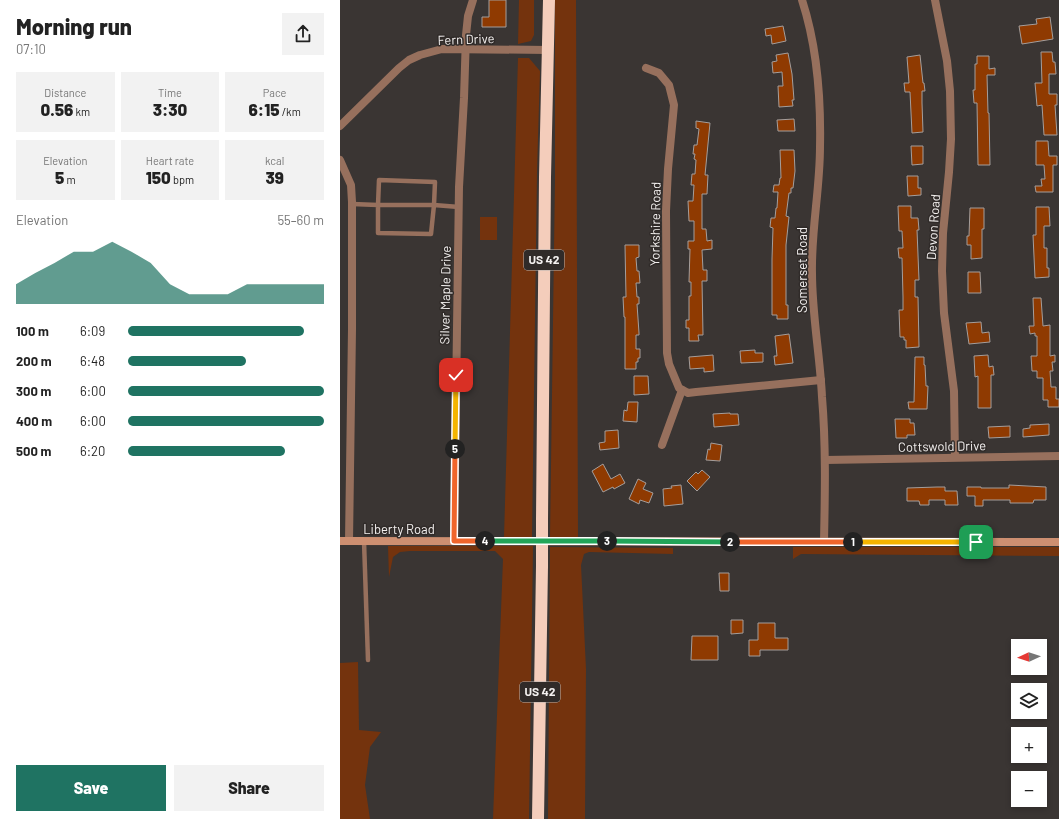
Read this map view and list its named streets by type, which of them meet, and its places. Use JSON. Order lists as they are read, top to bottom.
{
  "streets": {
    "highway": ["US 42"],
    "street": [
      "Fern Drive",
      "Yorkshire Road",
      "Devon Road",
      "Somerset Road",
      "Silver Maple Drive",
      "Cottswold Drive",
      "Liberty Road"
    ]
  },
  "crossings": [
    ["Fern Drive", "US 42"],
    ["Fern Drive", "Silver Maple Drive"],
    ["Devon Road", "Cottswold Drive"],
    ["Somerset Road", "Cottswold Drive"],
    ["Somerset Road", "Liberty Road"],
    ["Silver Maple Drive", "Liberty Road"]
  ],
  "north": "left",
  "page": {
    "heading": ["Morning run", "07:10"],
    "stats": [
      ["Distance", "0.56 km"],
      ["Time", "3:30"],
      ["Pace", "6:15 /km"],
      ["Elevation", "5 m"],
      ["Heart rate", "150 bpm"],
      ["kcal", "39"]
    ],
    "chart": ["Elevation", "55–60 m"],
    "list": [
      {
        "name": "100 m",
        "note": "6:09"
      },
      {
        "name": "200 m",
        "note": "6:48"
      },
      {
        "name": "300 m",
        "note": "6:00"
      },
      {
        "name": "400 m",
        "note": "6:00"
      },
      {
        "name": "500 m",
        "note": "6:20"
      }
    ],
    "pins": [
      "5",
      "3",
      "4",
      "1",
      "2"
    ],
    "map_buttons": ["+", "−"],
    "buttons": ["Save", "Share"]
  }
}
